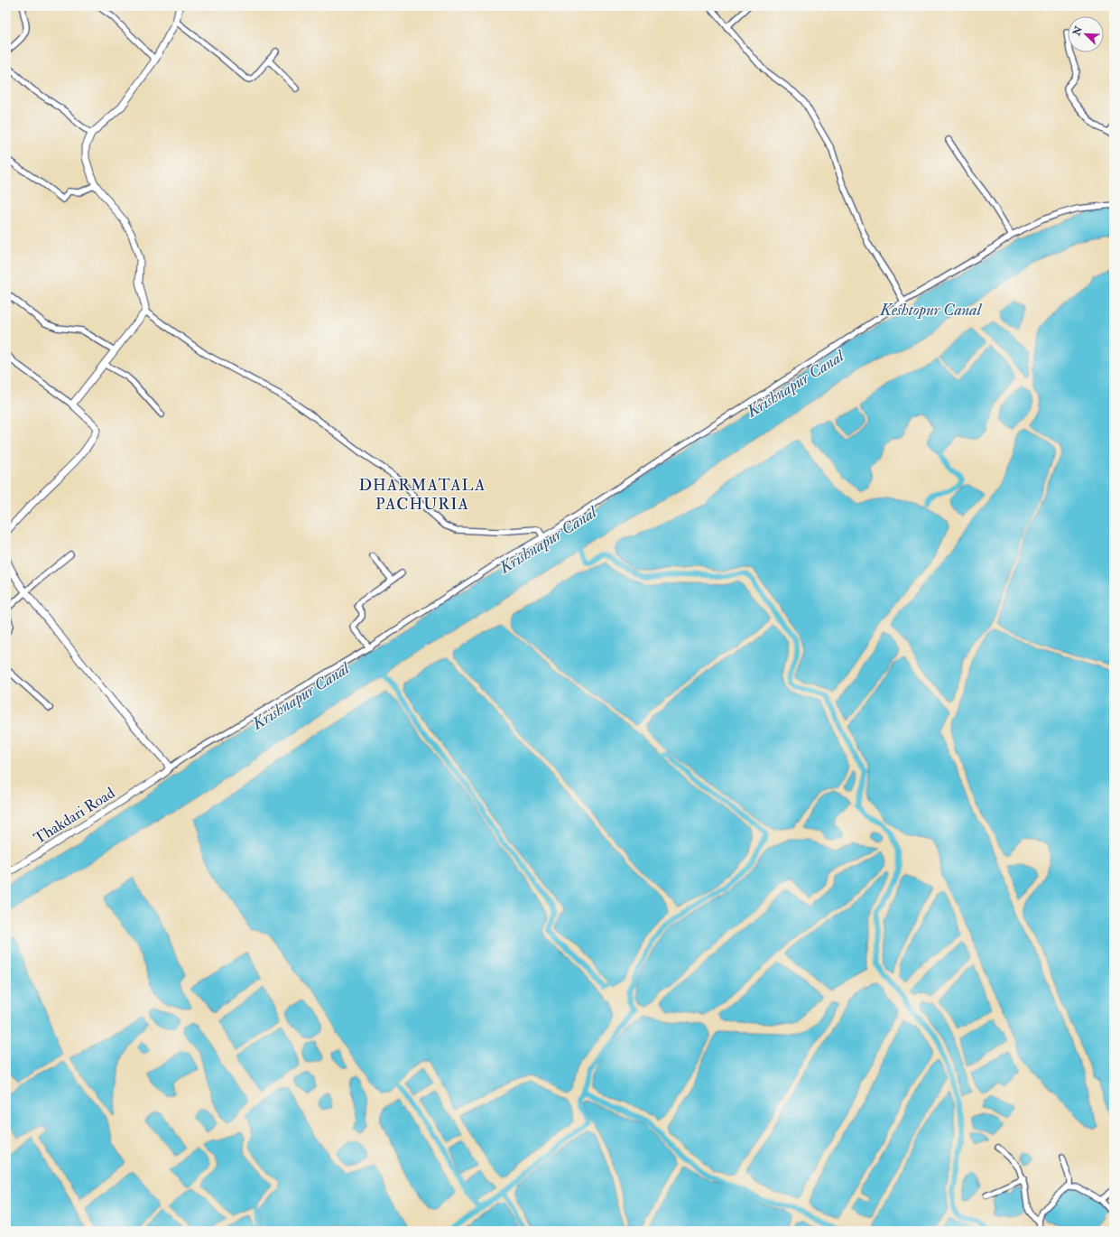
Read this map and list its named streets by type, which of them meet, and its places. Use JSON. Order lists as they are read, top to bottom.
{
  "streets": {
    "street": ["Thakdari Road"]
  },
  "districts": ["DHARMATALA PACHURIA"],
  "water": ["Keshtopur Canal", "Krishnapur Canal"],
  "north": "top left"
}
